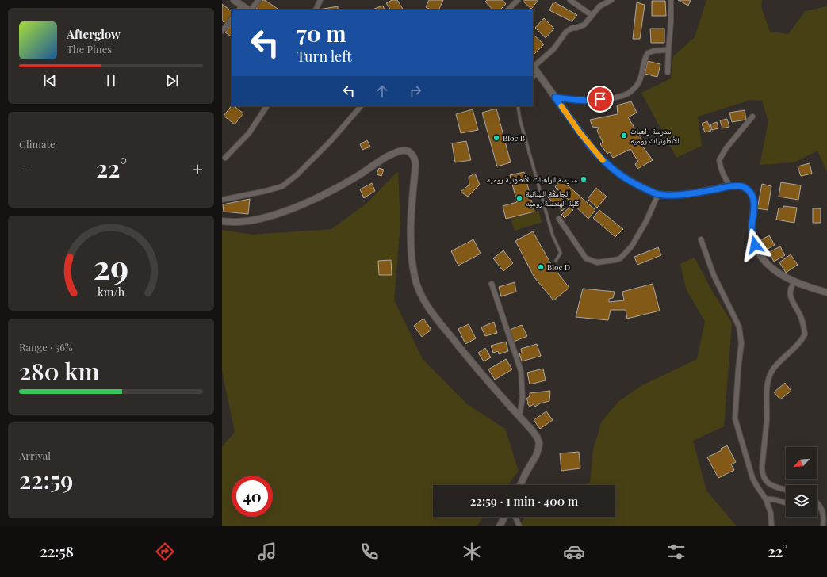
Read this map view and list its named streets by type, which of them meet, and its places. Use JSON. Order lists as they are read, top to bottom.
{
  "places": [
    "مدرسة راهبات الأنطونيات روميه",
    "Bloc B",
    "مدرسة الراهبات الأنطونية روميه",
    "الجامعة اللبنانية كلية الهندسة روميه",
    "Bloc D"
  ],
  "north": "bottom left",
  "page": {
    "turn": ["70 m", "Turn left"],
    "song": ["Afterglow", "The Pines"],
    "tile": [
      "Climate",
      ["Range · 56%", "280 km"],
      ["Arrival", "22:59"]
    ],
    "heat": ["−", "22°", "+"],
    "limit": "40",
    "trip": "22:59 · 1 min · 400 m",
    "tabs": ["22:58", "22°"],
    "gauge": ["29", "km/h"]
  }
}
